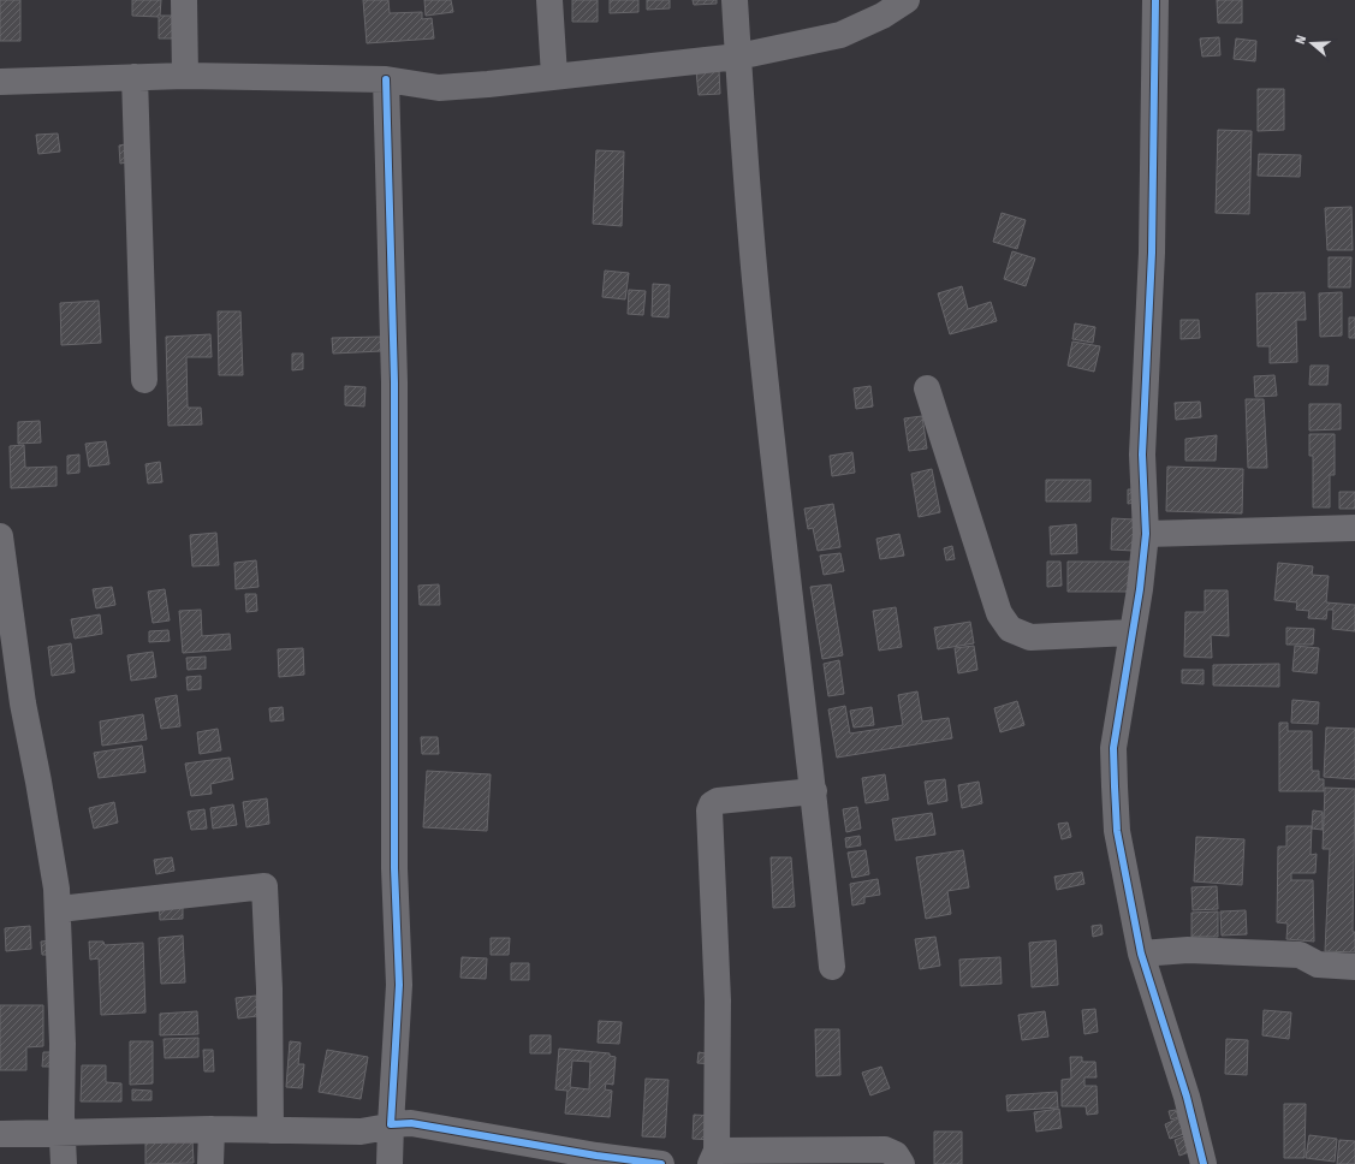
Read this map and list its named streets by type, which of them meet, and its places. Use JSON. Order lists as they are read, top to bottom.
{
  "north": "left"
}
